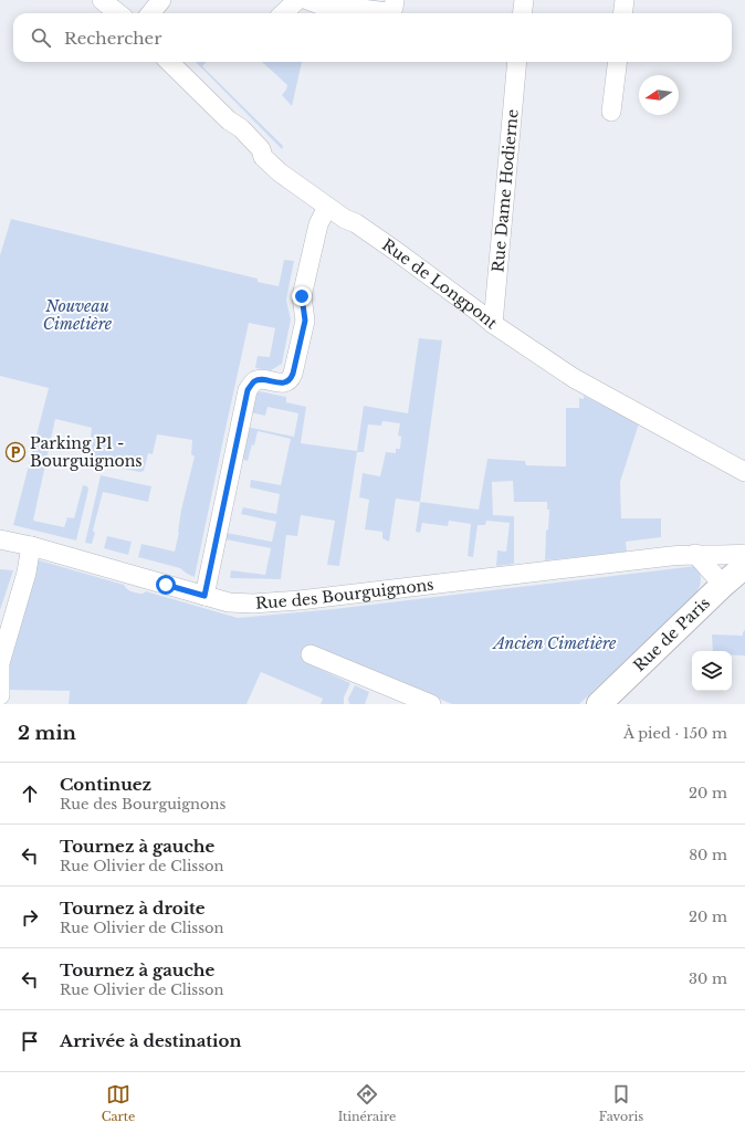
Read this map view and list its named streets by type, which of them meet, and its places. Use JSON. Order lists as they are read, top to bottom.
{
  "streets": {
    "main road": ["Rue de Paris"],
    "street": ["Rue Dame Hodierne", "Rue de Longpont", "Rue des Bourguignons"]
  },
  "crossings": [
    ["Rue Dame Hodierne", "Rue de Longpont"]
  ],
  "parks": ["Nouveau Cimetière", "Ancien Cimetière"],
  "places": {
    "parking": ["Parking P1 - Bourguignons"]
  },
  "north": "left",
  "page": {
    "search": "Rechercher",
    "heading": ["2 min", "À pied · 150 m"],
    "list": [
      ["Continuez", "Rue des Bourguignons", "20 m"],
      ["Tournez à gauche", "Rue Olivier de Clisson", "80 m"],
      ["Tournez à droite", "Rue Olivier de Clisson", "20 m"],
      ["Tournez à gauche", "Rue Olivier de Clisson", "30 m"],
      "Arrivée à destination"
    ],
    "nav": ["Carte", "Itinéraire", "Favoris"]
  }
}
